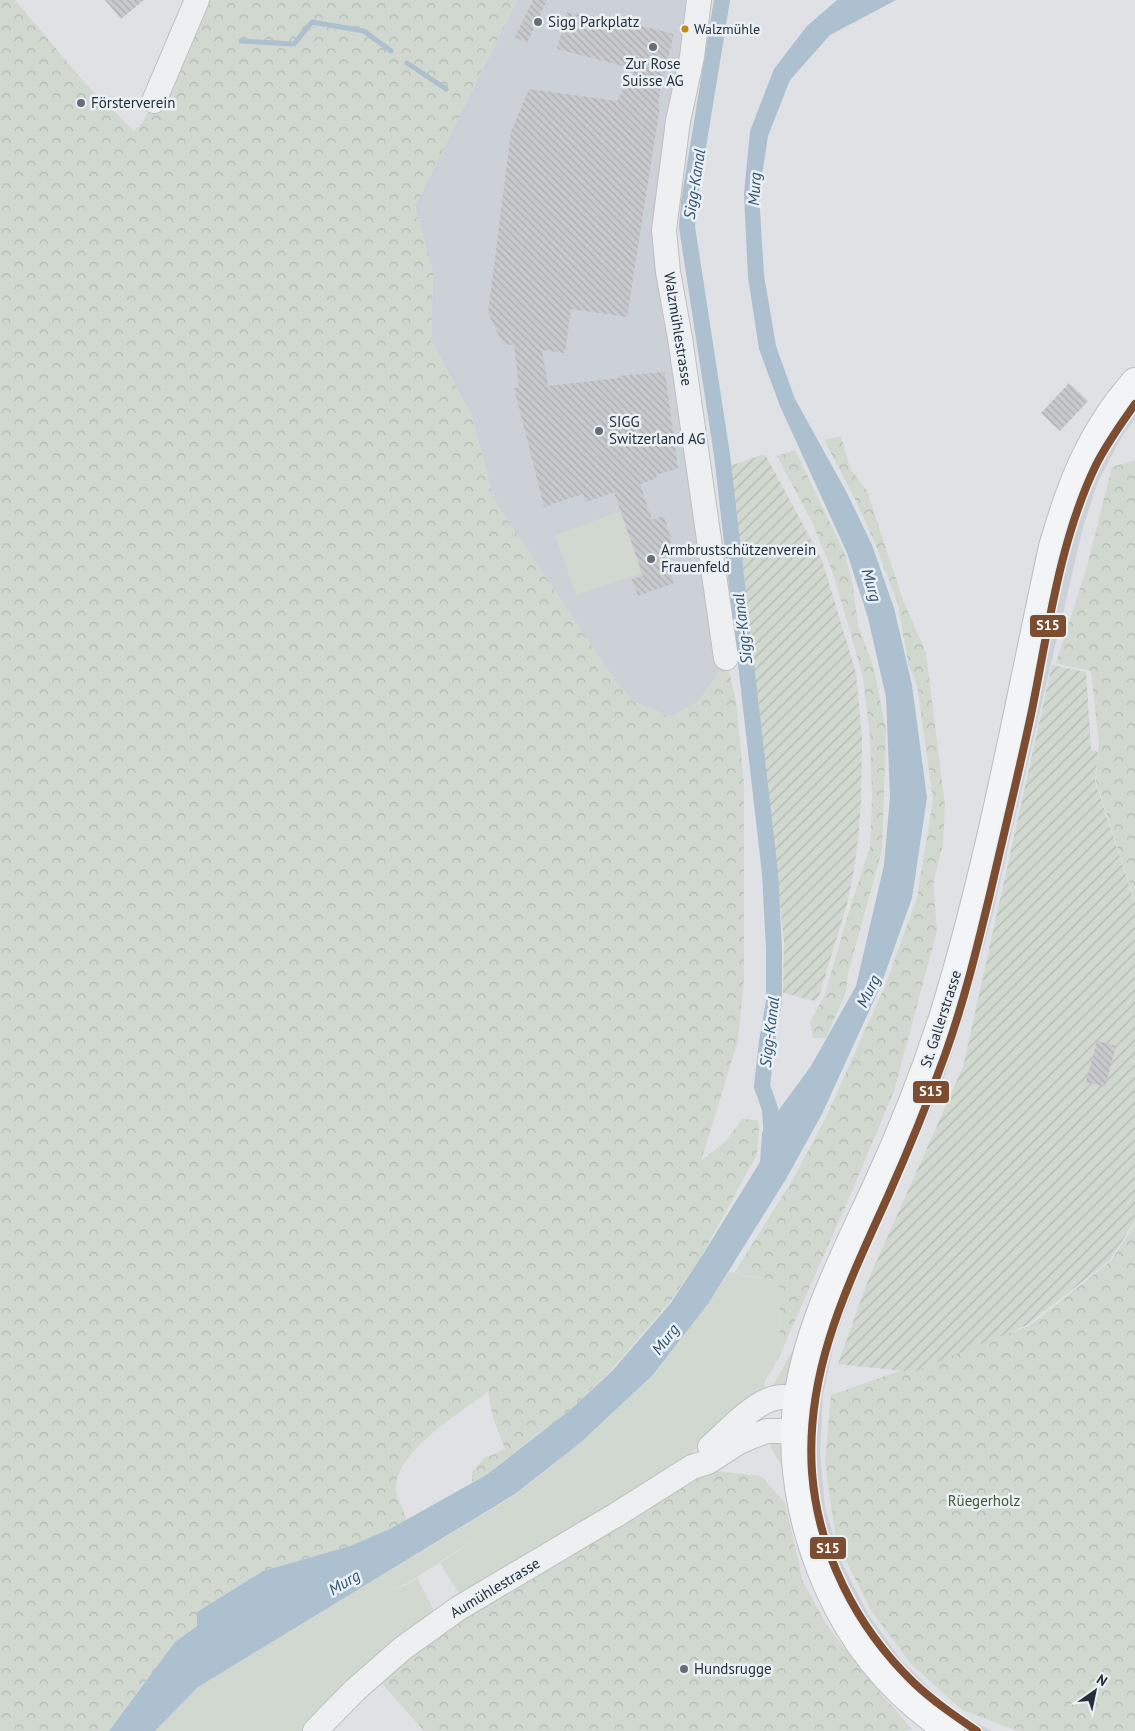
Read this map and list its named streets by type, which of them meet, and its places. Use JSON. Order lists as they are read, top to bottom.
{
  "streets": {
    "main road": ["St. Gallerstrasse"],
    "street": ["Walzmühlestrasse", "Aumühlestrasse"]
  },
  "crossings": [
    ["St. Gallerstrasse", "Aumühlestrasse"]
  ],
  "water": ["Sigg-Kanal", "Murg"],
  "parks": ["Rüegerholz"],
  "places": [
    "Sigg Parkplatz",
    "Walzmühle",
    "Zur Rose Suisse AG",
    "Försterverein",
    "SIGG Switzerland AG",
    "Armbrustschützenverein Frauenfeld",
    "Hundsrugge"
  ],
  "lines": ["transit line S15"],
  "north": "top right"
}
